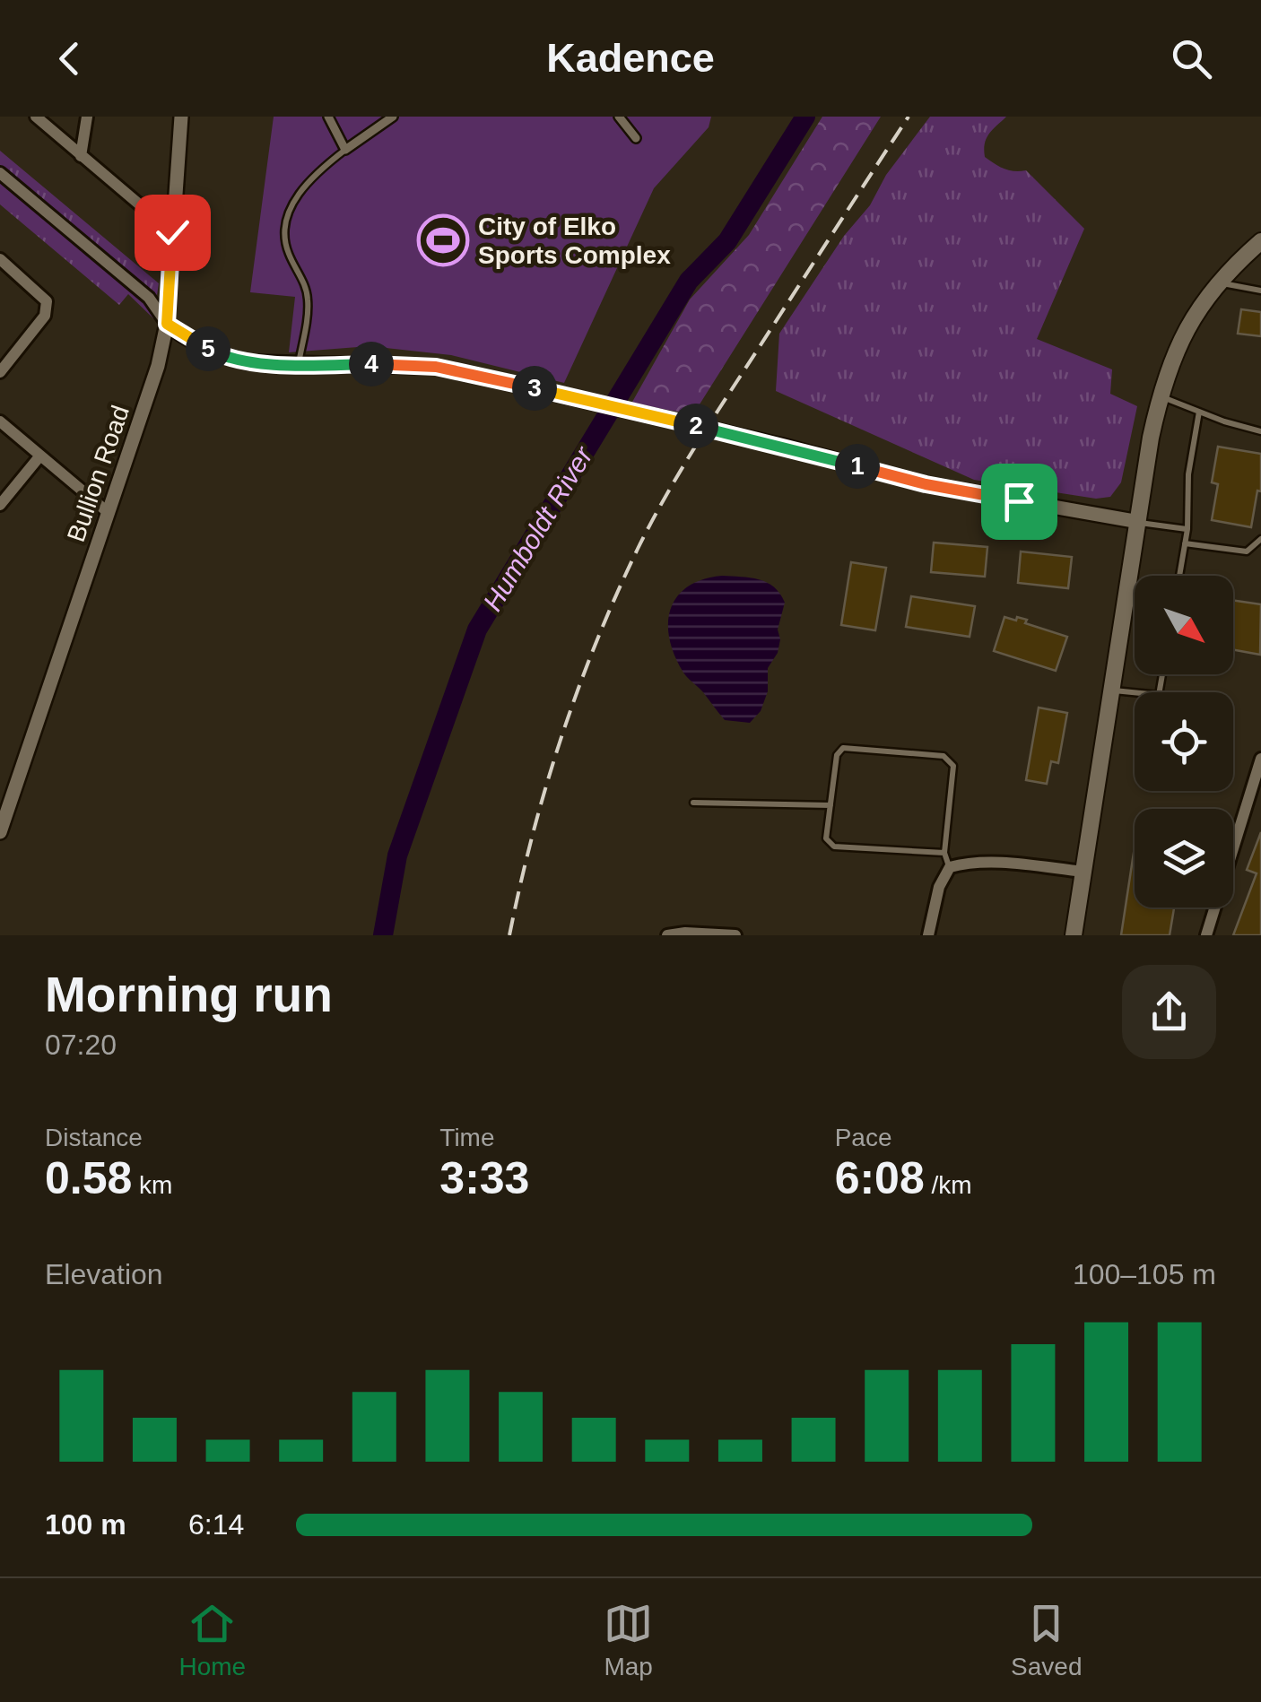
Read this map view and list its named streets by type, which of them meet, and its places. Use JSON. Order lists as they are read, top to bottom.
{
  "streets": {
    "street": ["Bullion Road"]
  },
  "water": ["Humboldt River"],
  "places": {
    "sports": ["City of Elko Sports Complex"]
  },
  "north": "bottom right",
  "page": {
    "header": "Kadence",
    "pins": [
      "5",
      "4",
      "3",
      "2",
      "1"
    ],
    "heading": ["Morning run", "07:20"],
    "stats": [
      ["Distance", "0.58 km"],
      ["Time", "3:33"],
      ["Pace", "6:08 /km"]
    ],
    "chart": ["Elevation", "100–105 m"],
    "list": [
      {
        "name": "100 m",
        "note": "6:14"
      }
    ],
    "tabs": ["Home", "Map", "Saved"]
  }
}
